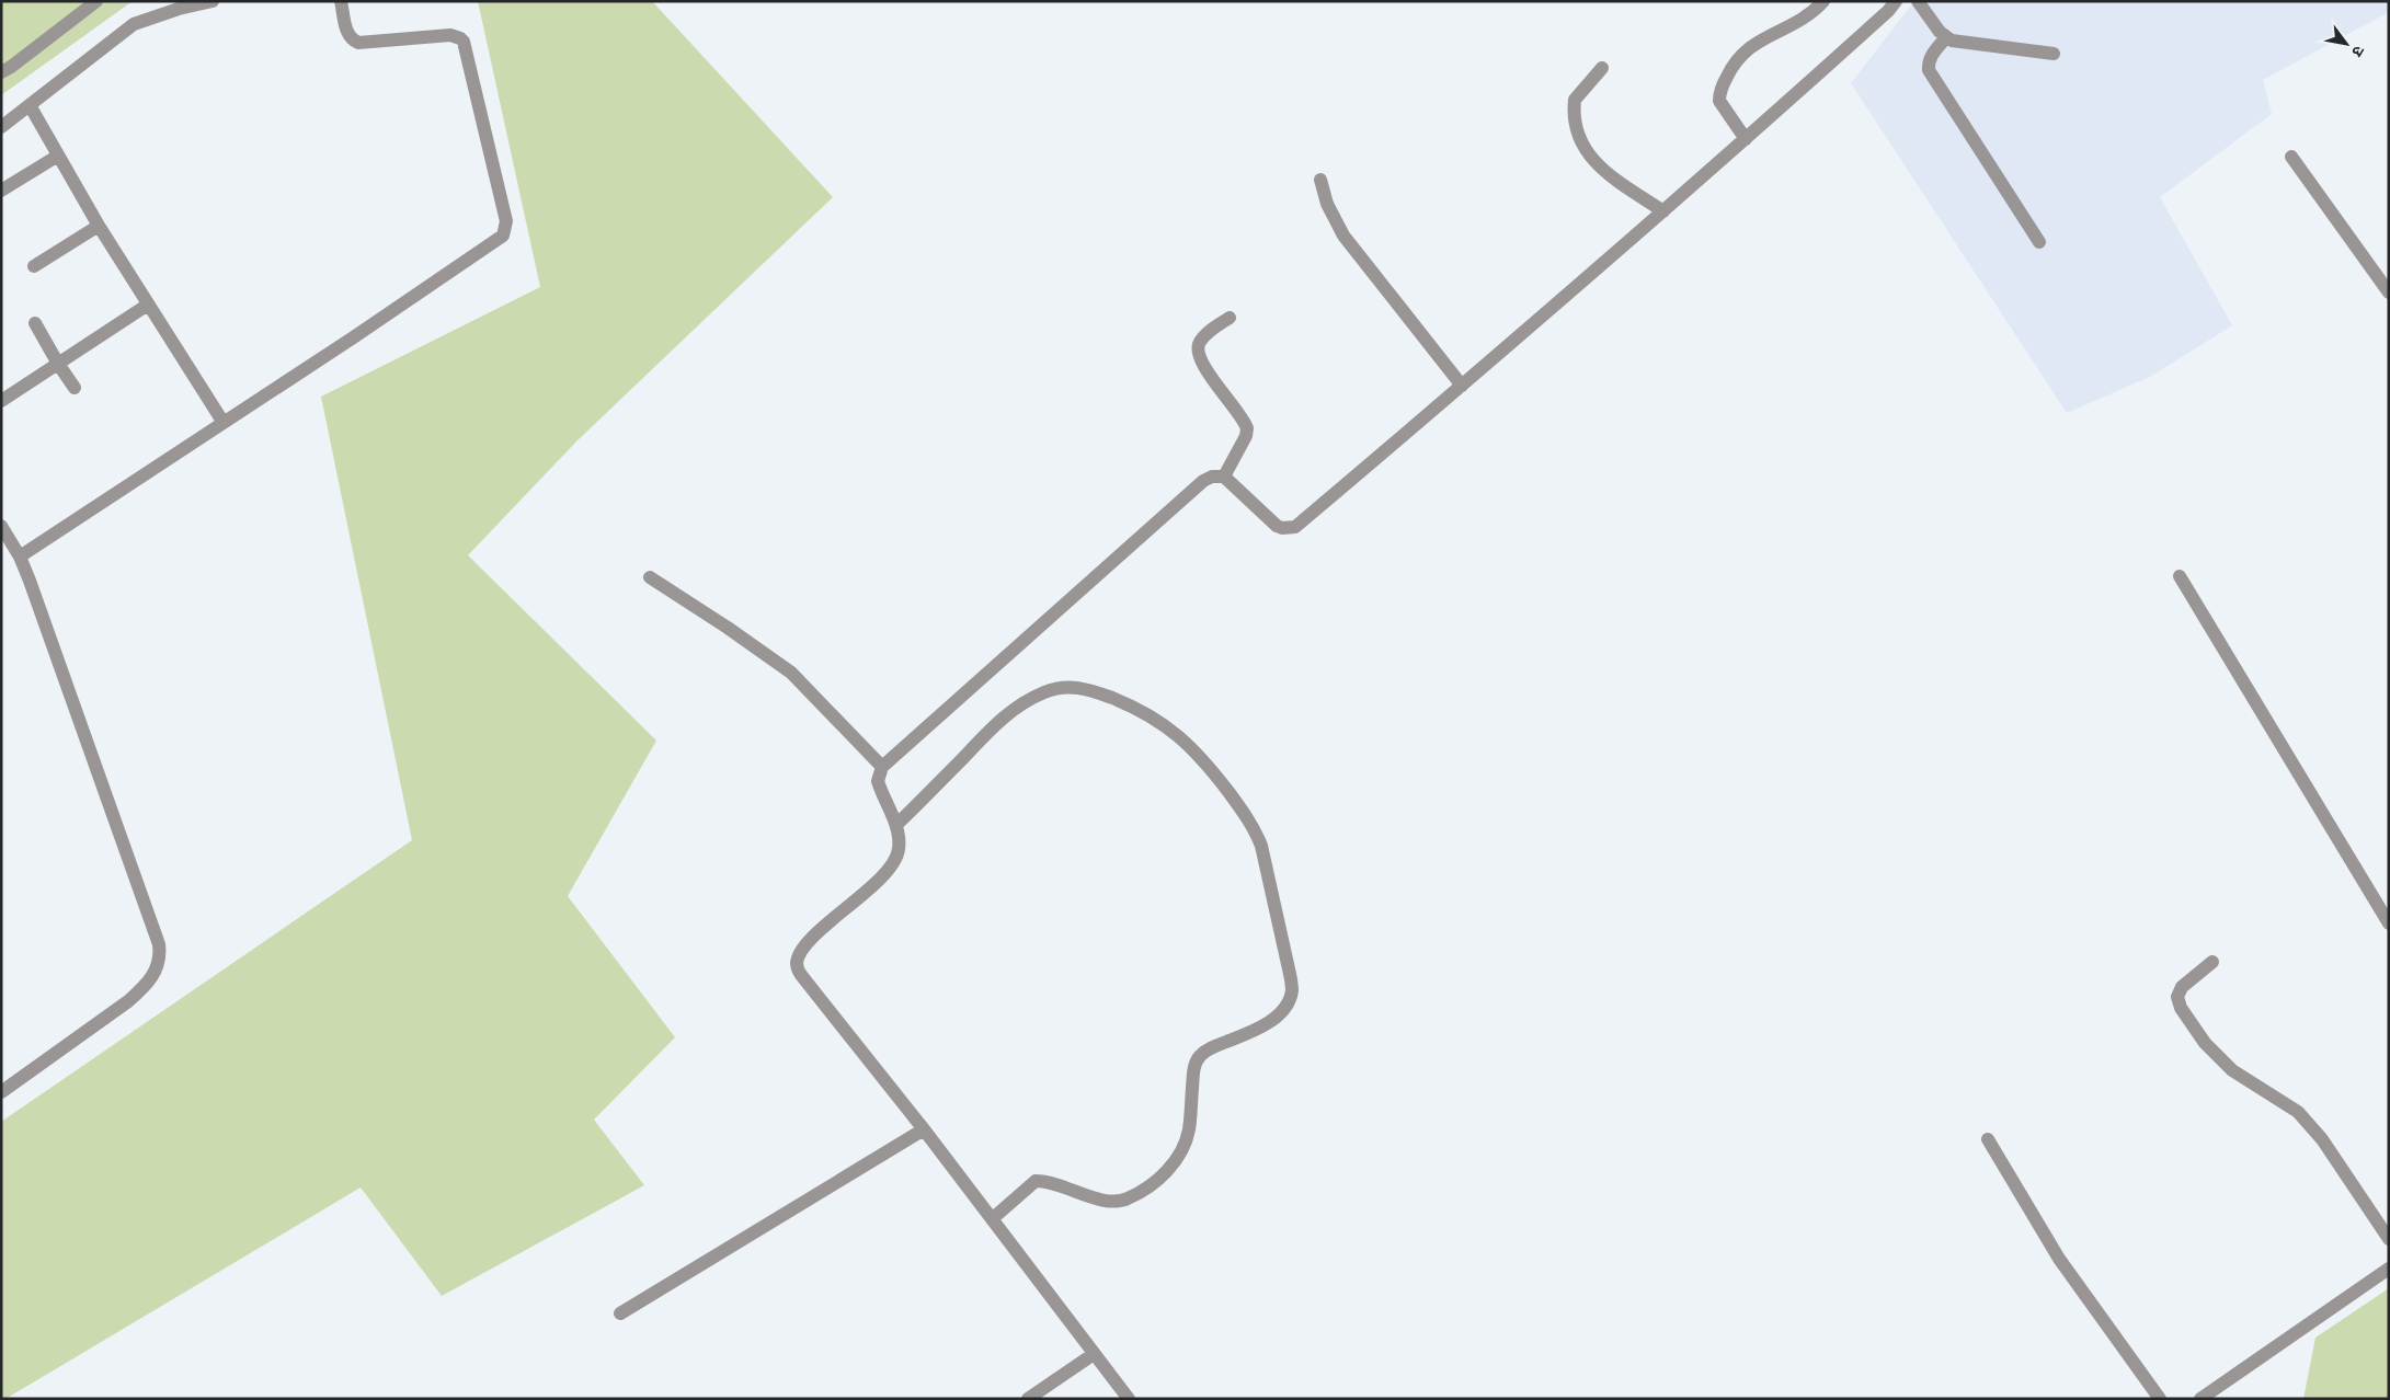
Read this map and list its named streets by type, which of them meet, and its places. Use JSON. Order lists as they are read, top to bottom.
{
  "north": "bottom right"
}
